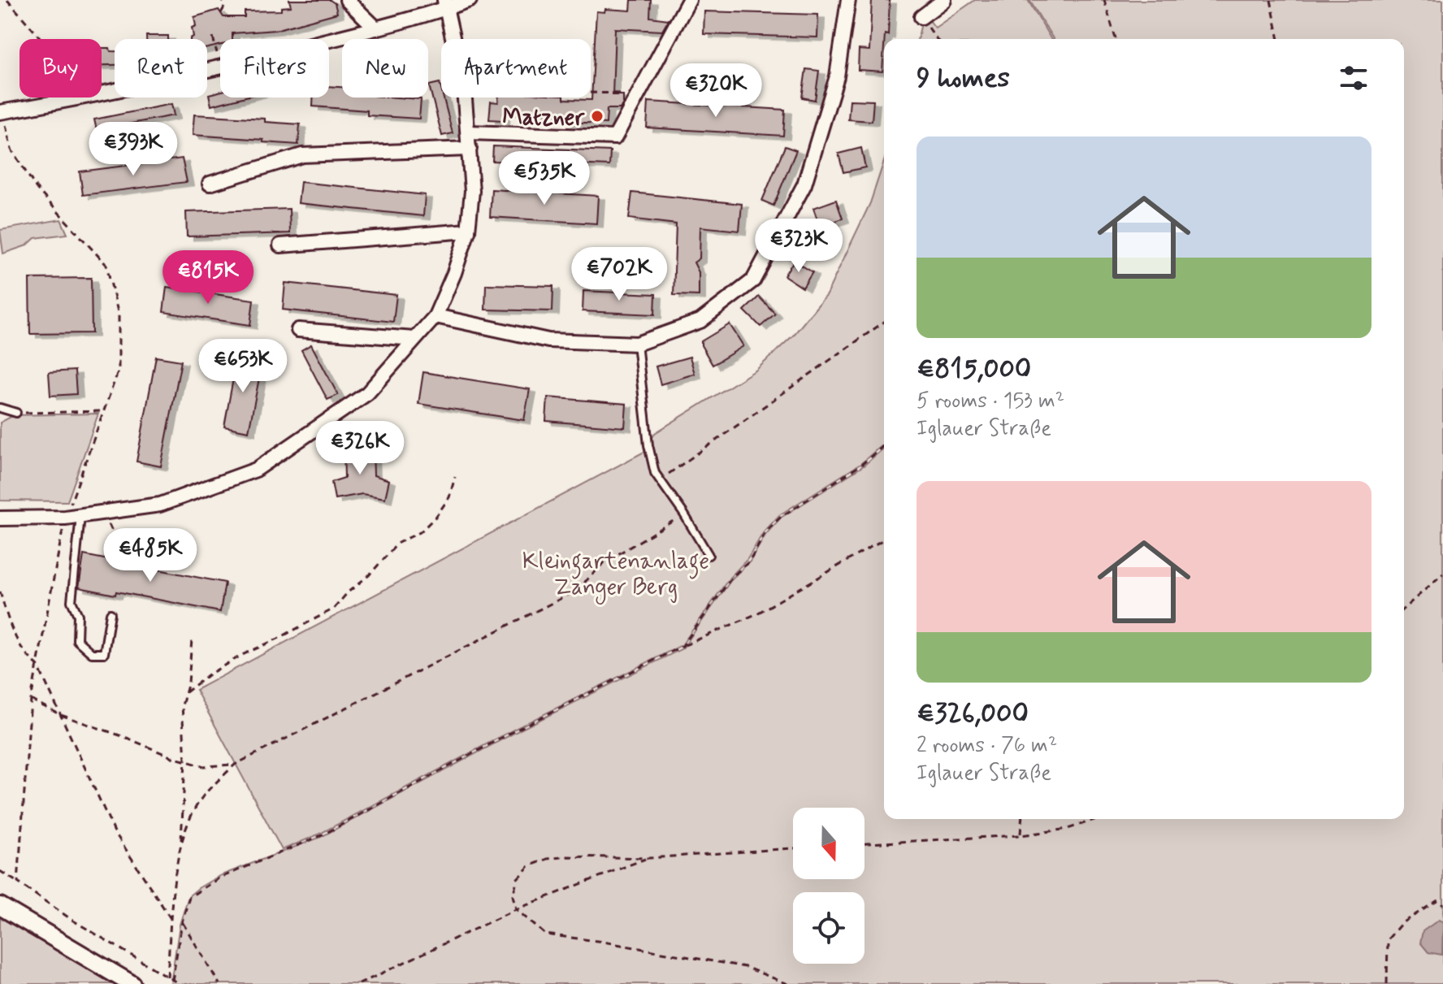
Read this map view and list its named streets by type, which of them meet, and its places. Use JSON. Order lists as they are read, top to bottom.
{
  "parks": ["Kleingartenanlage Zanger Berg"],
  "places": ["Matzner"],
  "north": "bottom",
  "page": {
    "chip": [
      "Buy",
      "Rent",
      "Filters",
      "New",
      "Apartment"
    ],
    "heading": "9 homes",
    "price": [
      "€320K",
      "€393K",
      "€535K",
      "€323K",
      "€702K",
      "€815K",
      "€653K",
      "€326K",
      "€485K"
    ],
    "list": [
      {
        "name": "€815,000",
        "note": "5 rooms · 153 m² · Iglauer Straße"
      },
      {
        "name": "€326,000",
        "note": "2 rooms · 76 m² · Iglauer Straße"
      }
    ]
  }
}
